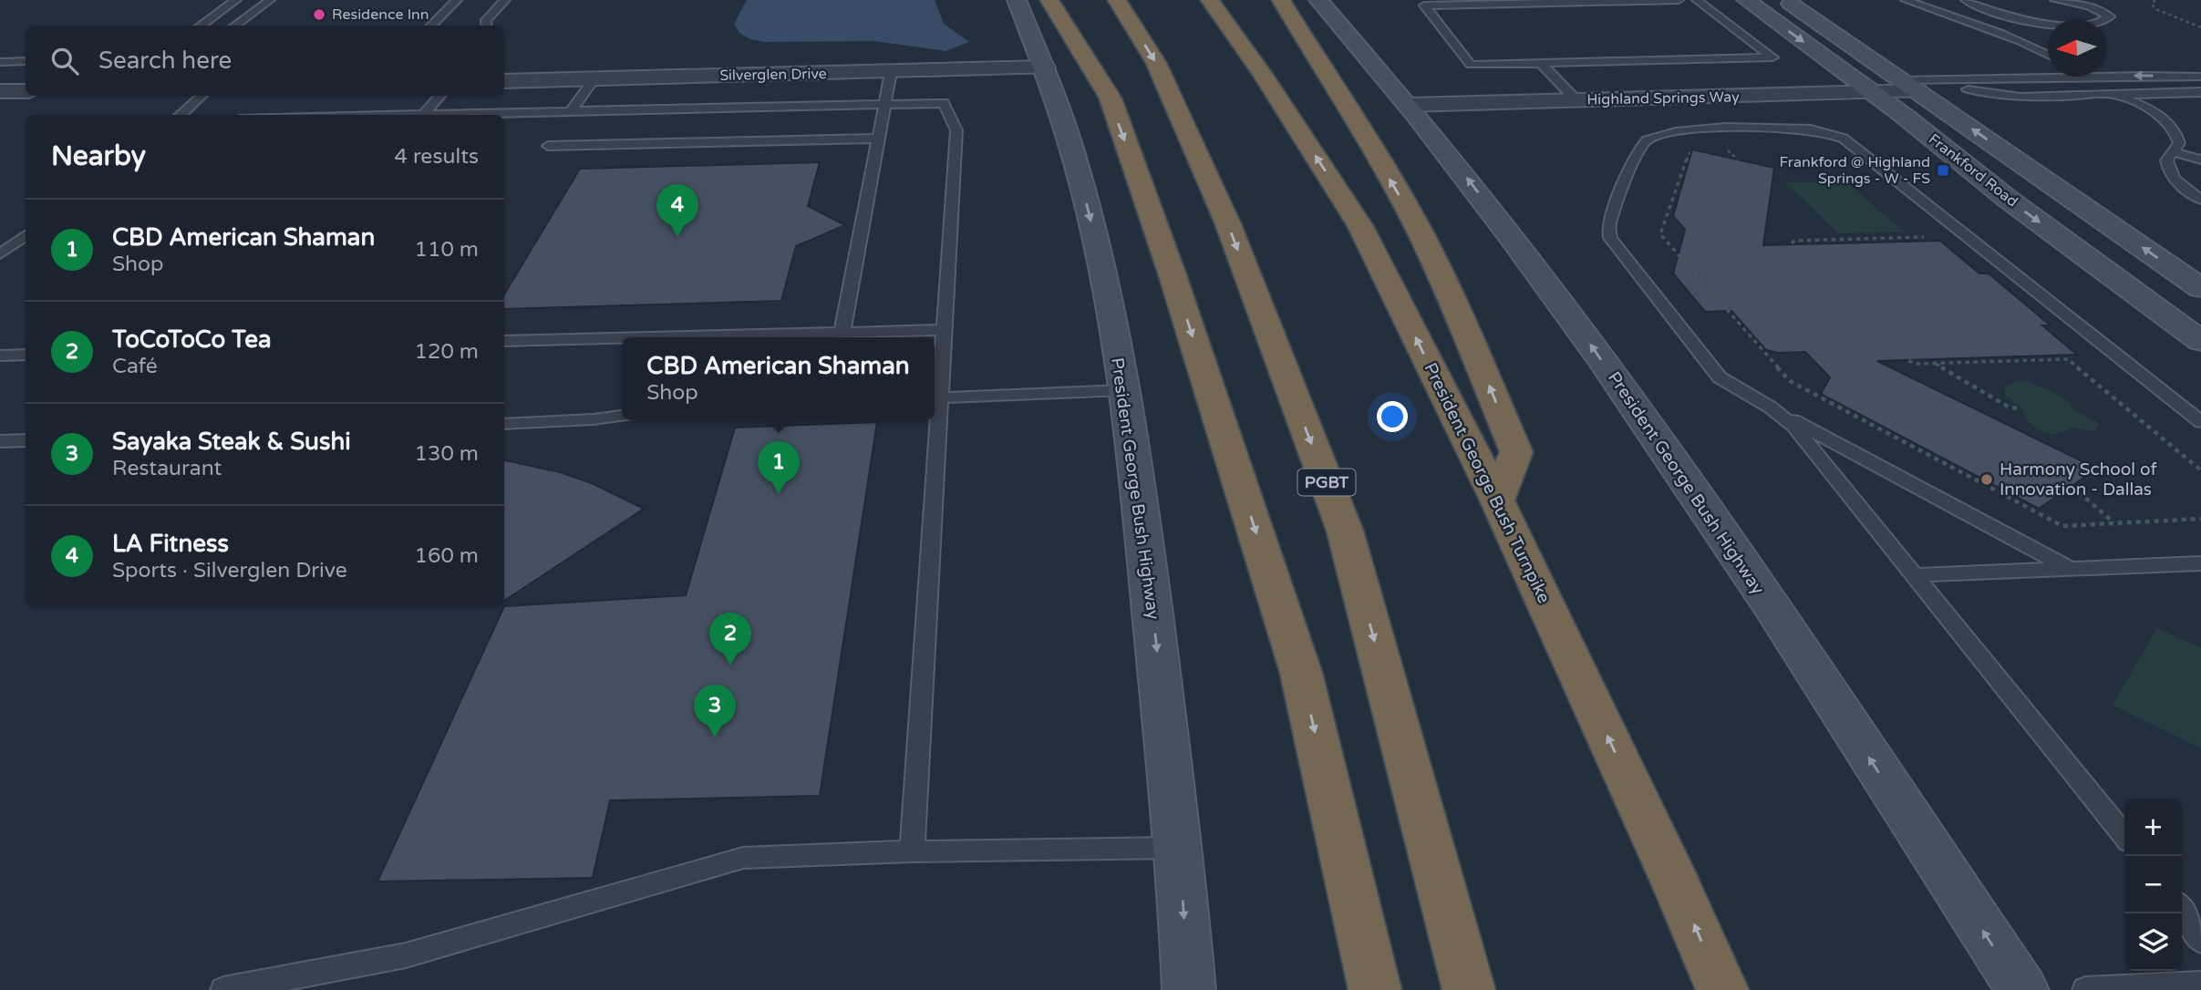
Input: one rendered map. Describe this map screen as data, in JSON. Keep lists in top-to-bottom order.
{
  "streets": {
    "highway": ["PGBT", "President George Bush Turnpike"],
    "main road": ["Frankford Road", "President George Bush Highway"],
    "street": ["Silverglen Drive", "Highland Springs Way"]
  },
  "crossings": [
    ["Silverglen Drive", "President George Bush Highway"],
    ["Highland Springs Way", "Frankford Road"],
    ["Highland Springs Way", "President George Bush Highway"]
  ],
  "places": {
    "other": ["Residence Inn", "Harmony School of Innovation - Dallas"],
    "transit": ["Frankford @ Highland Springs - W - FS"]
  },
  "north": "left",
  "page": {
    "search": "Search here",
    "heading": ["Nearby", "4 results"],
    "pins": [
      "4",
      "1",
      "2",
      "3"
    ],
    "list": [
      {
        "mark": "1",
        "name": "CBD American Shaman",
        "note": "Shop",
        "value": "110 m"
      },
      {
        "mark": "2",
        "name": "ToCoToCo Tea",
        "note": "Café",
        "value": "120 m"
      },
      {
        "mark": "3",
        "name": "Sayaka Steak & Sushi",
        "note": "Restaurant",
        "value": "130 m"
      },
      {
        "mark": "4",
        "name": "LA Fitness",
        "note": "Sports · Silverglen Drive",
        "value": "160 m"
      }
    ],
    "popup": ["CBD American Shaman", "Shop"],
    "map_buttons": ["+", "−"]
  }
}
